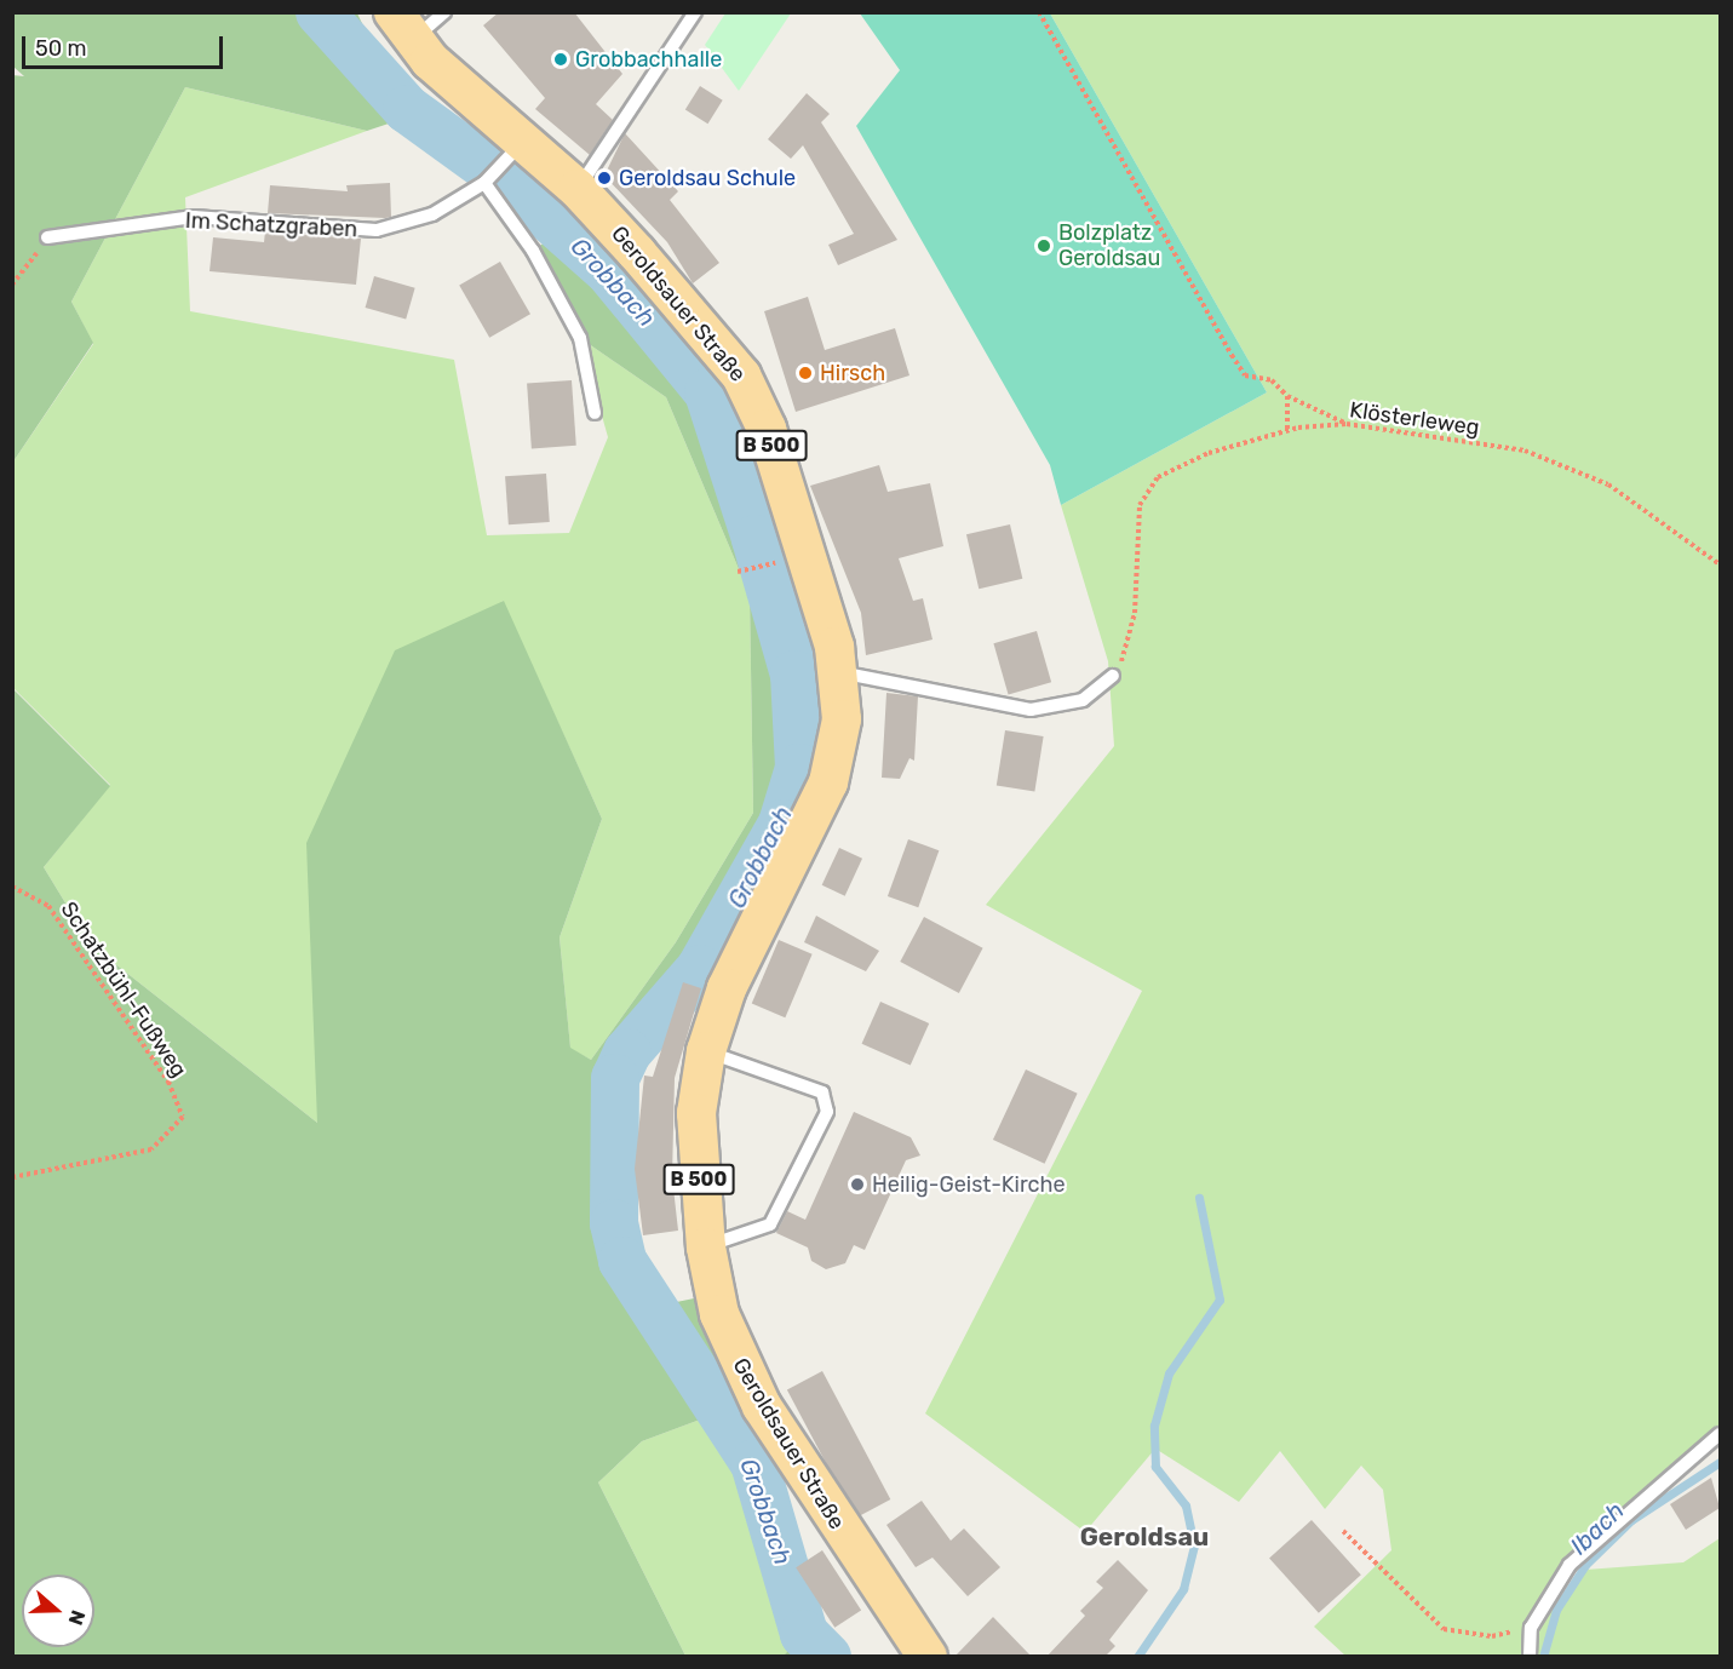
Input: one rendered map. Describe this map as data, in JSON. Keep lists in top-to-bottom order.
{
  "streets": {
    "main road": ["Geroldsauer Straße", "B 500"],
    "lane": ["Im Schatzgraben"],
    "path": ["Klösterleweg", "Schatzbühl-Fußweg"]
  },
  "crossings": [
    ["Im Schatzgraben", "Geroldsauer Straße"]
  ],
  "districts": ["Geroldsau"],
  "water": ["Grobbach", "Ibach"],
  "places": [
    "Grobbachhalle",
    "Geroldsau Schule",
    "Bolzplatz Geroldsau",
    "Hirsch",
    "Heilig-Geist-Kirche"
  ],
  "scale_bar": "50 m",
  "north": "right"
}
